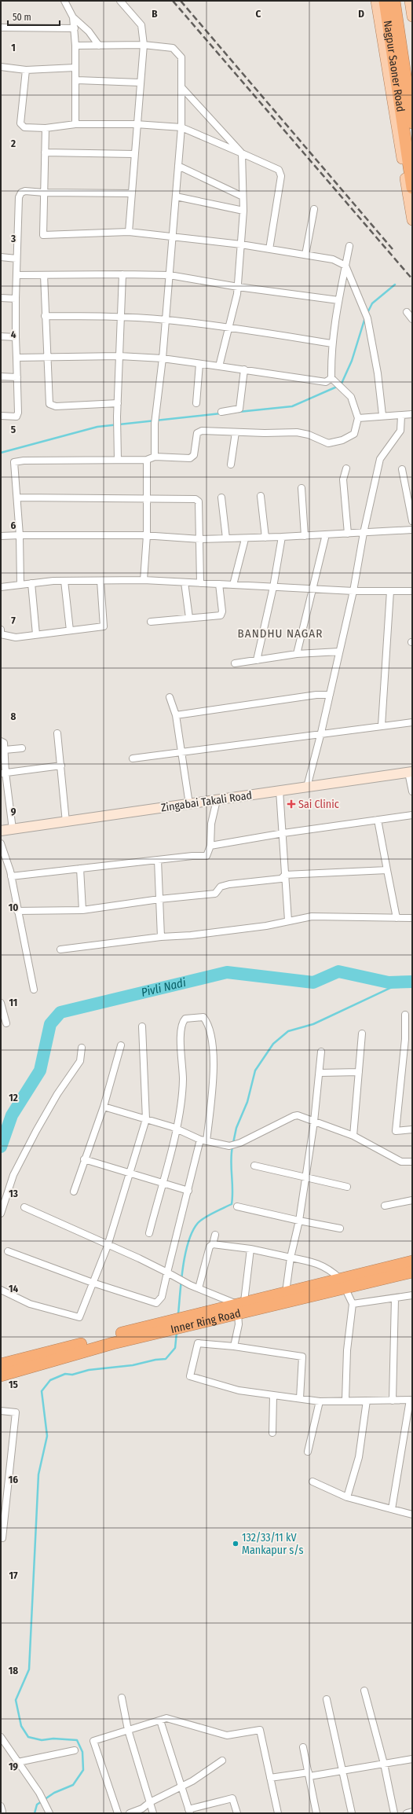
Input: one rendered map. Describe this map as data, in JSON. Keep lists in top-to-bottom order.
{
  "streets": {
    "highway": ["Nagpur Saoner Road", "Inner Ring Road"],
    "street": ["Zingabai Takali Road"]
  },
  "districts": ["BANDHU NAGAR"],
  "water": ["Pivli Nadi"],
  "places": {
    "health": ["Sai Clinic"],
    "other": ["132/33/11 kV Mankapur s/s"]
  },
  "scale_bar": "50 m",
  "grid": {
    "columns": ["B", "C", "D"],
    "rows": [
      "1",
      "2",
      "3",
      "4",
      "5",
      "6",
      "7",
      "8",
      "9",
      "10",
      "11",
      "12",
      "13",
      "14",
      "15",
      "16",
      "17",
      "18",
      "19"
    ]
  }
}
